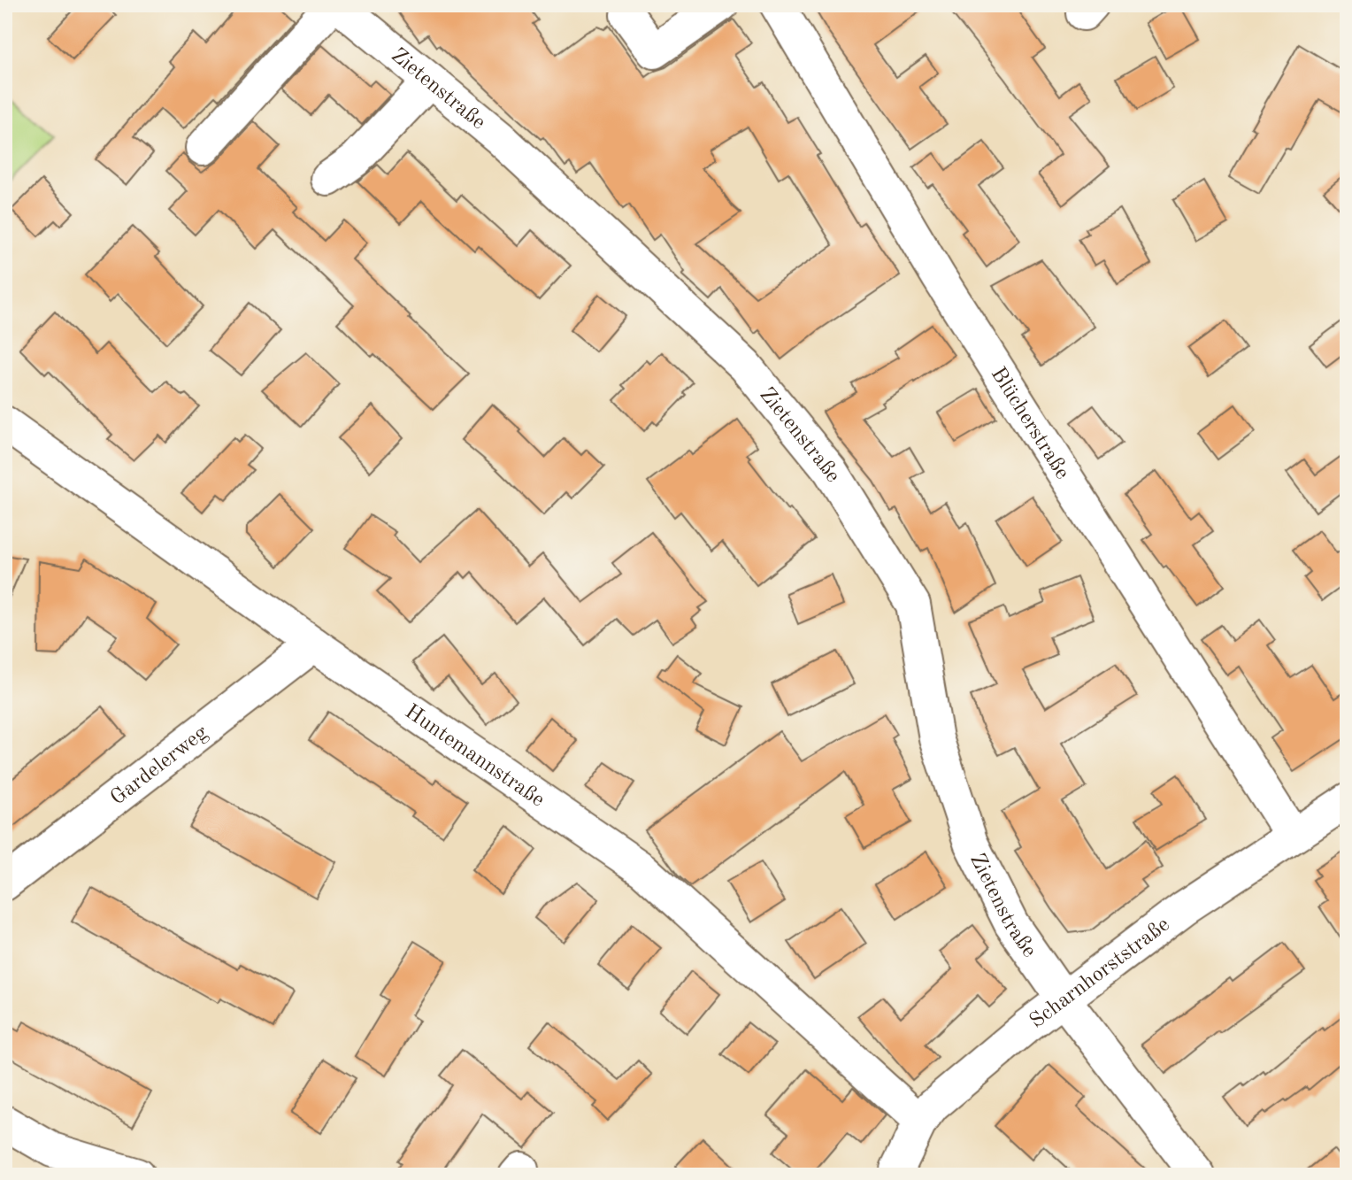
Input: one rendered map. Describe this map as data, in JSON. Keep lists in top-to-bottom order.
{
  "streets": {
    "street": [
      "Zietenstraße",
      "Blücherstraße",
      "Huntemannstraße",
      "Gardelerweg",
      "Scharnhorststraße"
    ]
  },
  "crossings": [
    ["Zietenstraße", "Scharnhorststraße"],
    ["Blücherstraße", "Scharnhorststraße"],
    ["Huntemannstraße", "Gardelerweg"],
    ["Huntemannstraße", "Scharnhorststraße"]
  ]
}
